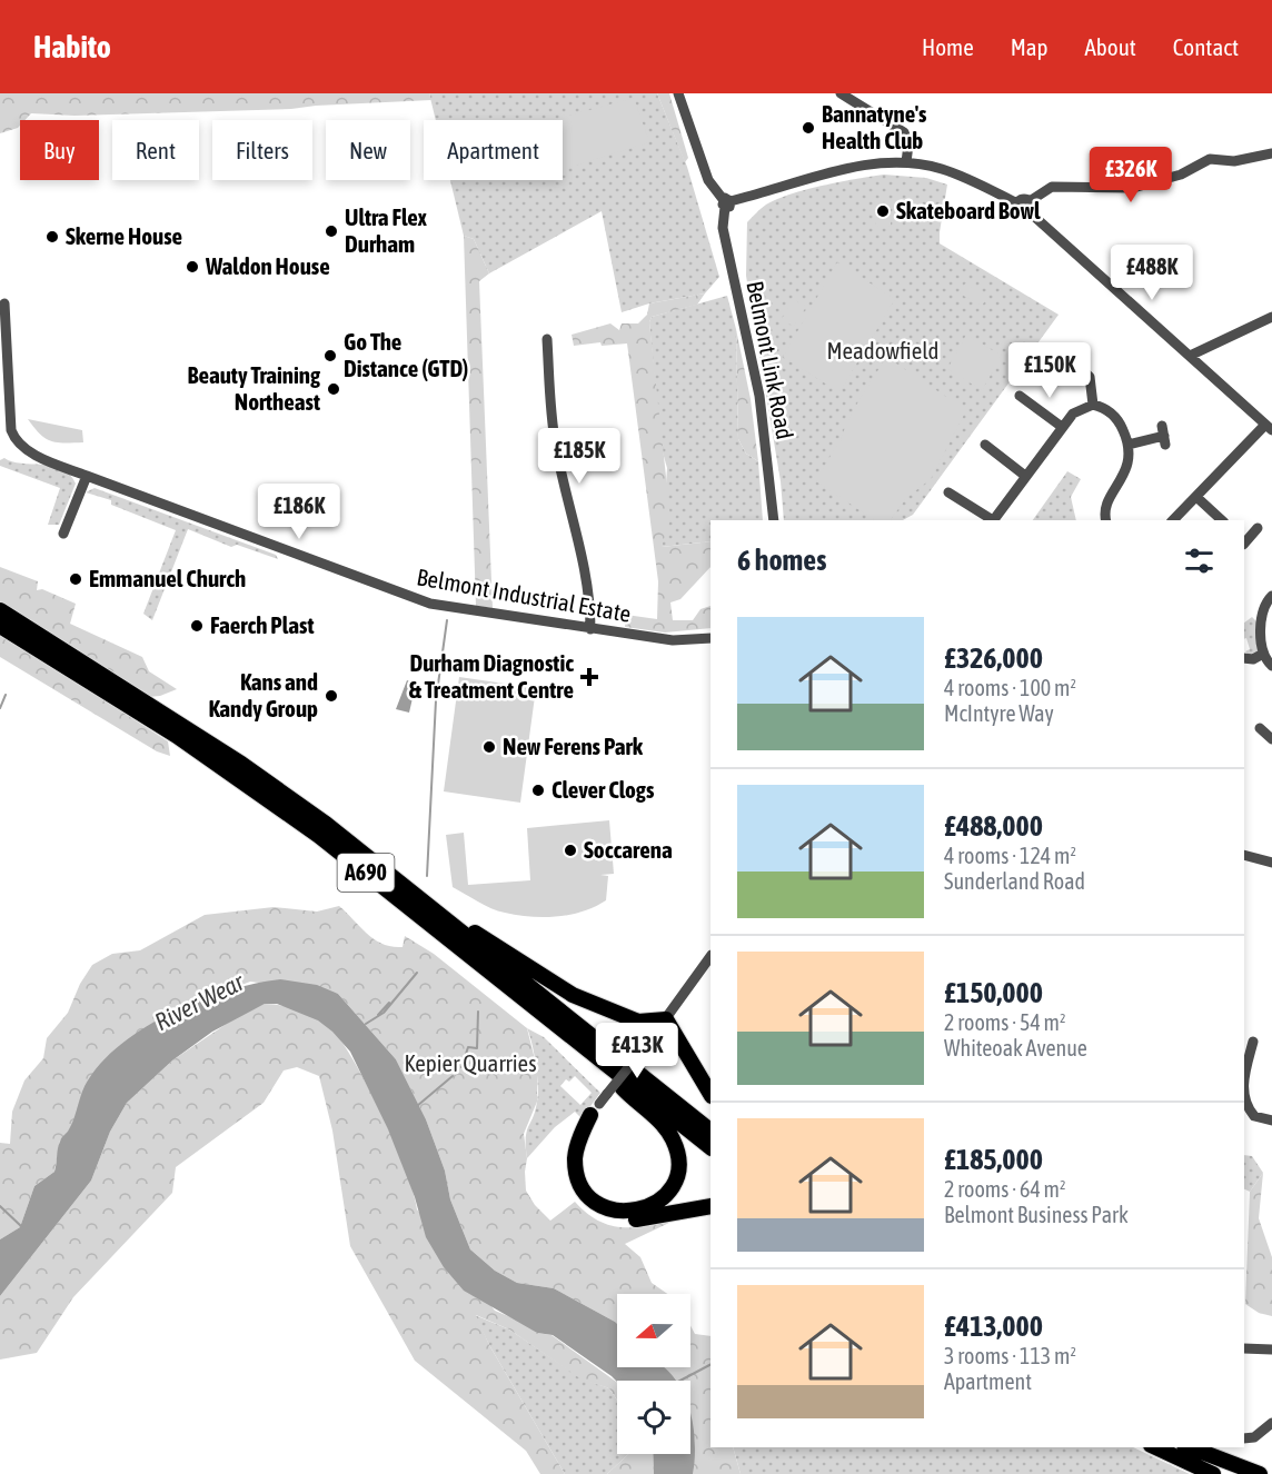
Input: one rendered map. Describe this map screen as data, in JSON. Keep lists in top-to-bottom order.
{
  "streets": {
    "highway": ["A690"],
    "street": ["Belmont Link Road", "Belmont Industrial Estate"]
  },
  "water": ["River Wear"],
  "parks": ["Meadowfield", "Kepier Quarries"],
  "places": {
    "other": [
      "Bannatyne's Health Club",
      "Skateboard Bowl",
      "Ultra Flex Durham",
      "Skerne House",
      "Waldon House",
      "Go The Distance (GTD)",
      "Beauty Training Northeast",
      "Emmanuel Church",
      "Faerch Plast",
      "Kans and Kandy Group",
      "New Ferens Park",
      "Clever Clogs",
      "Soccarena"
    ],
    "health": ["Durham Diagnostic & Treatment Centre"]
  },
  "north": "left",
  "page": {
    "header": "Habito",
    "nav": [
      "Home",
      "Map",
      "About",
      "Contact"
    ],
    "chip": [
      "Buy",
      "Rent",
      "Filters",
      "New",
      "Apartment"
    ],
    "price": [
      "£326K",
      "£488K",
      "£150K",
      "£185K",
      "£186K",
      "£413K"
    ],
    "heading": "6 homes",
    "list": [
      {
        "name": "£326,000",
        "note": "4 rooms · 100 m² · McIntyre Way"
      },
      {
        "name": "£488,000",
        "note": "4 rooms · 124 m² · Sunderland Road"
      },
      {
        "name": "£150,000",
        "note": "2 rooms · 54 m² · Whiteoak Avenue"
      },
      {
        "name": "£185,000",
        "note": "2 rooms · 64 m² · Belmont Business Park"
      },
      {
        "name": "£413,000",
        "note": "3 rooms · 113 m² · Apartment"
      }
    ]
  }
}
